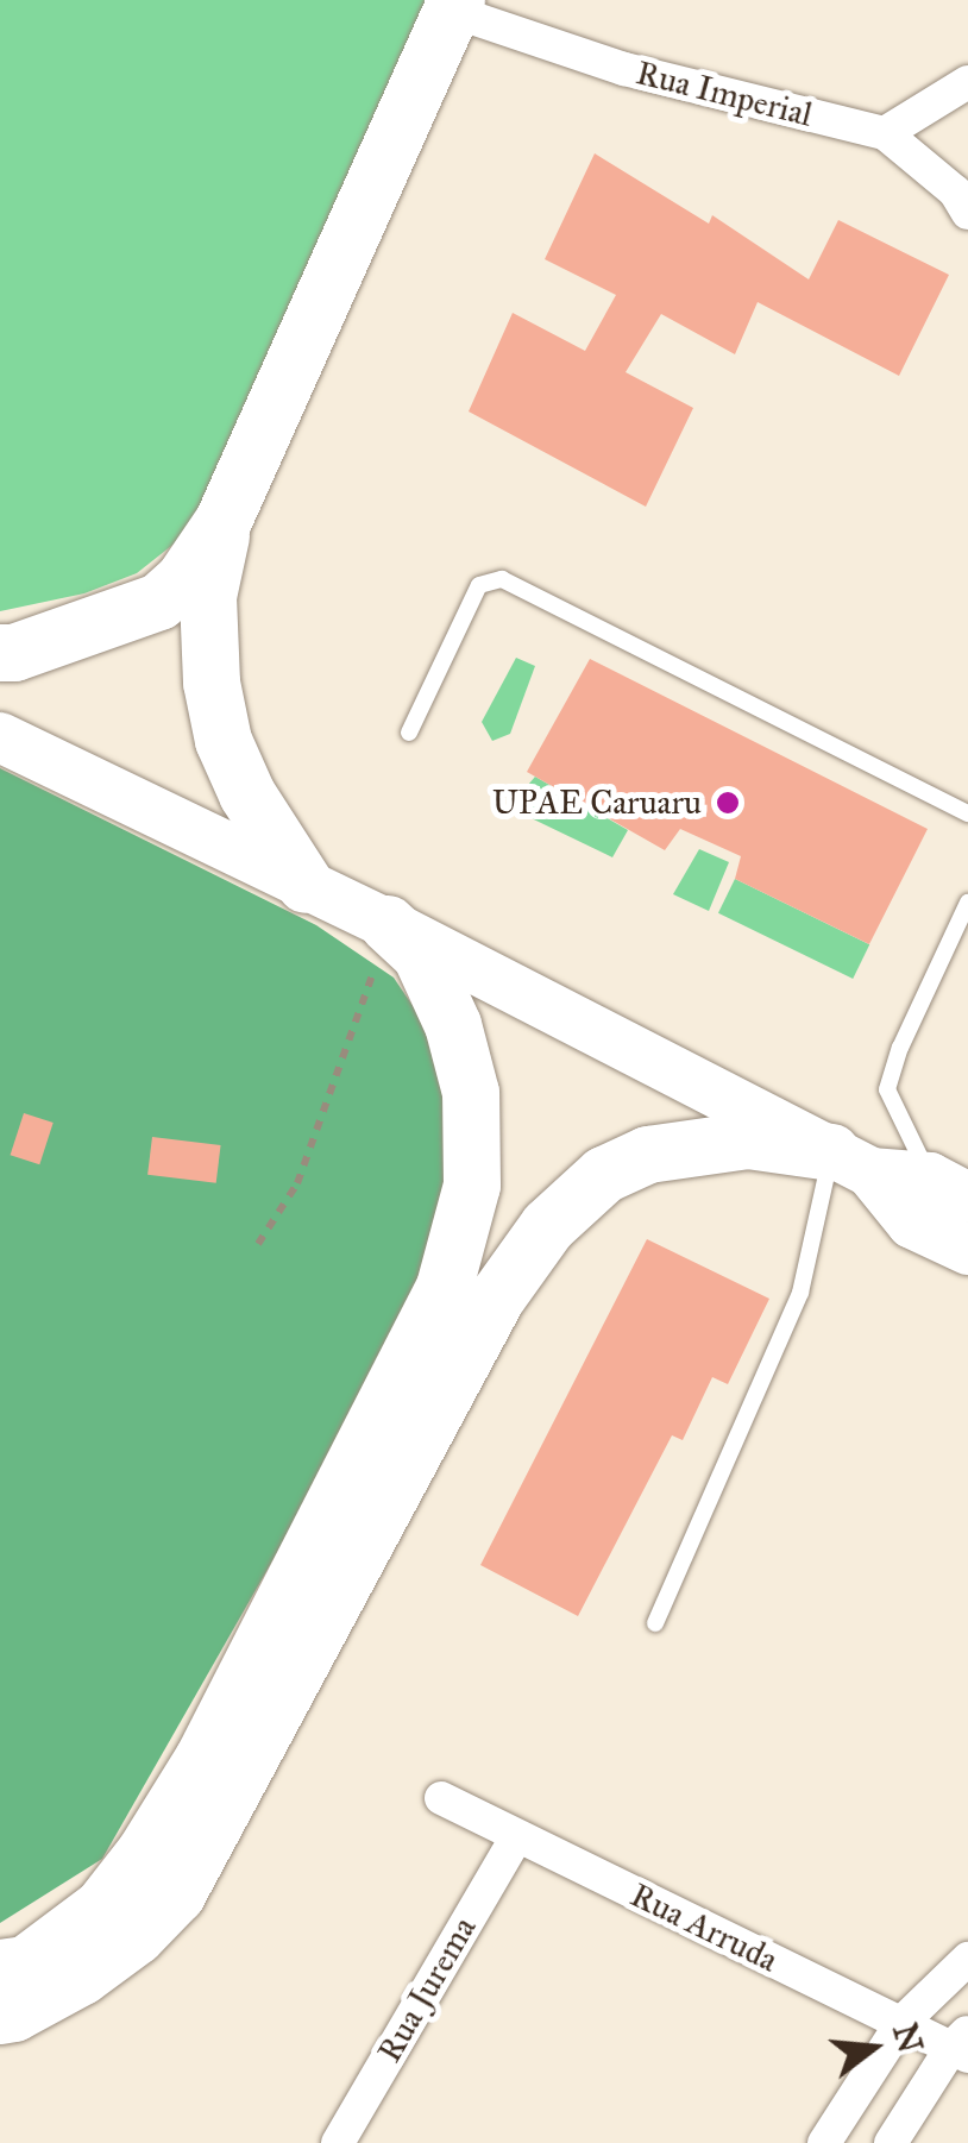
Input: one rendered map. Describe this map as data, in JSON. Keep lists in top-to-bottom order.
{
  "streets": {
    "street": ["Rua Imperial", "Rua Arruda", "Rua Jurema"]
  },
  "crossings": [
    ["Rua Arruda", "Rua Jurema"]
  ],
  "places": ["UPAE Caruaru"],
  "north": "right"
}
